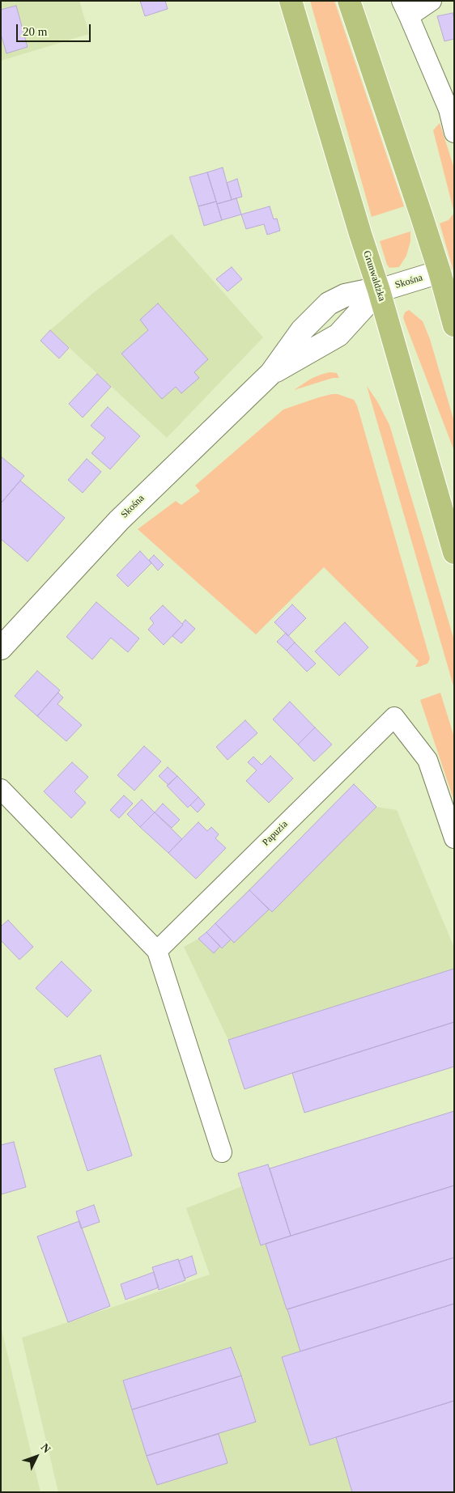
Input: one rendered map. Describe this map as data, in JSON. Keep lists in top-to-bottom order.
{
  "streets": {
    "main road": ["Grunwaldzka"],
    "street": ["Skośna", "Papuzia"]
  },
  "crossings": [
    ["Grunwaldzka", "Skośna"]
  ],
  "scale_bar": "20 m",
  "north": "top right"
}
